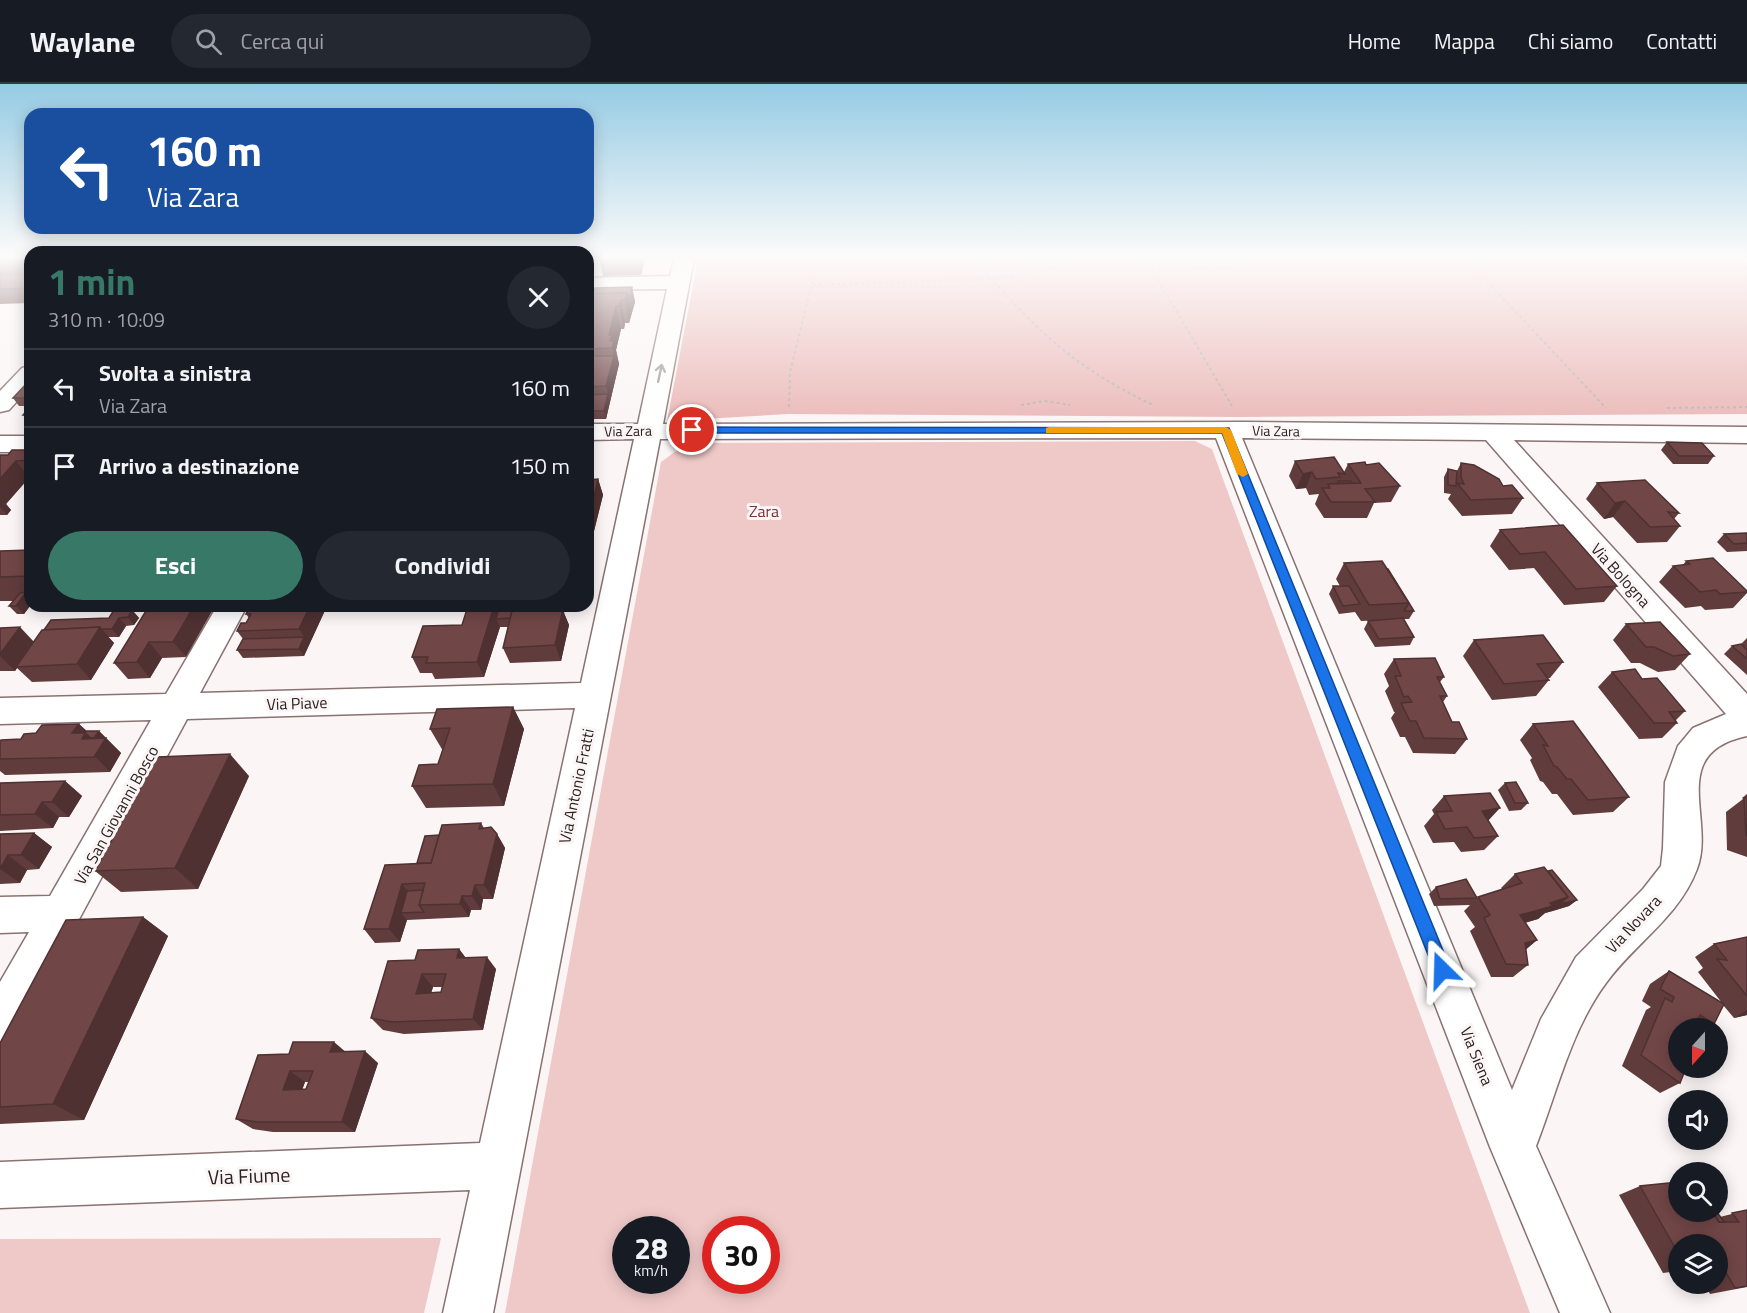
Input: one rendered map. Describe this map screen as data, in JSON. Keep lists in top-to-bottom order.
{
  "streets": {
    "street": [
      "Via Zara",
      "Via Bologna",
      "Via Piave",
      "Via Antonio Fratti",
      "Via San Giovanni Bosco",
      "Via Novara",
      "Via Siena",
      "Via Fiume"
    ]
  },
  "crossings": [
    ["Via Zara", "Via Bologna"],
    ["Via Zara", "Via Antonio Fratti"],
    ["Via Zara", "Via Siena"],
    ["Via Piave", "Via Antonio Fratti"],
    ["Via Piave", "Via San Giovanni Bosco"],
    ["Via Antonio Fratti", "Via Fiume"],
    ["Via Novara", "Via Siena"]
  ],
  "parks": ["Zara"],
  "north": "bottom",
  "page": {
    "header": "Waylane",
    "search": "Cerca qui",
    "nav": [
      "Home",
      "Mappa",
      "Chi siamo",
      "Contatti"
    ],
    "turn": ["160 m", "Via Zara"],
    "heading": ["1 min", "310 m · 10:09"],
    "list": [
      {
        "name": "Svolta a sinistra",
        "note": "Via Zara",
        "value": "160 m"
      },
      {
        "name": "Arrivo a destinazione",
        "value": "150 m"
      }
    ],
    "buttons": ["Esci", "Condividi"],
    "speed": "28 km/h",
    "limit": "30"
  }
}
